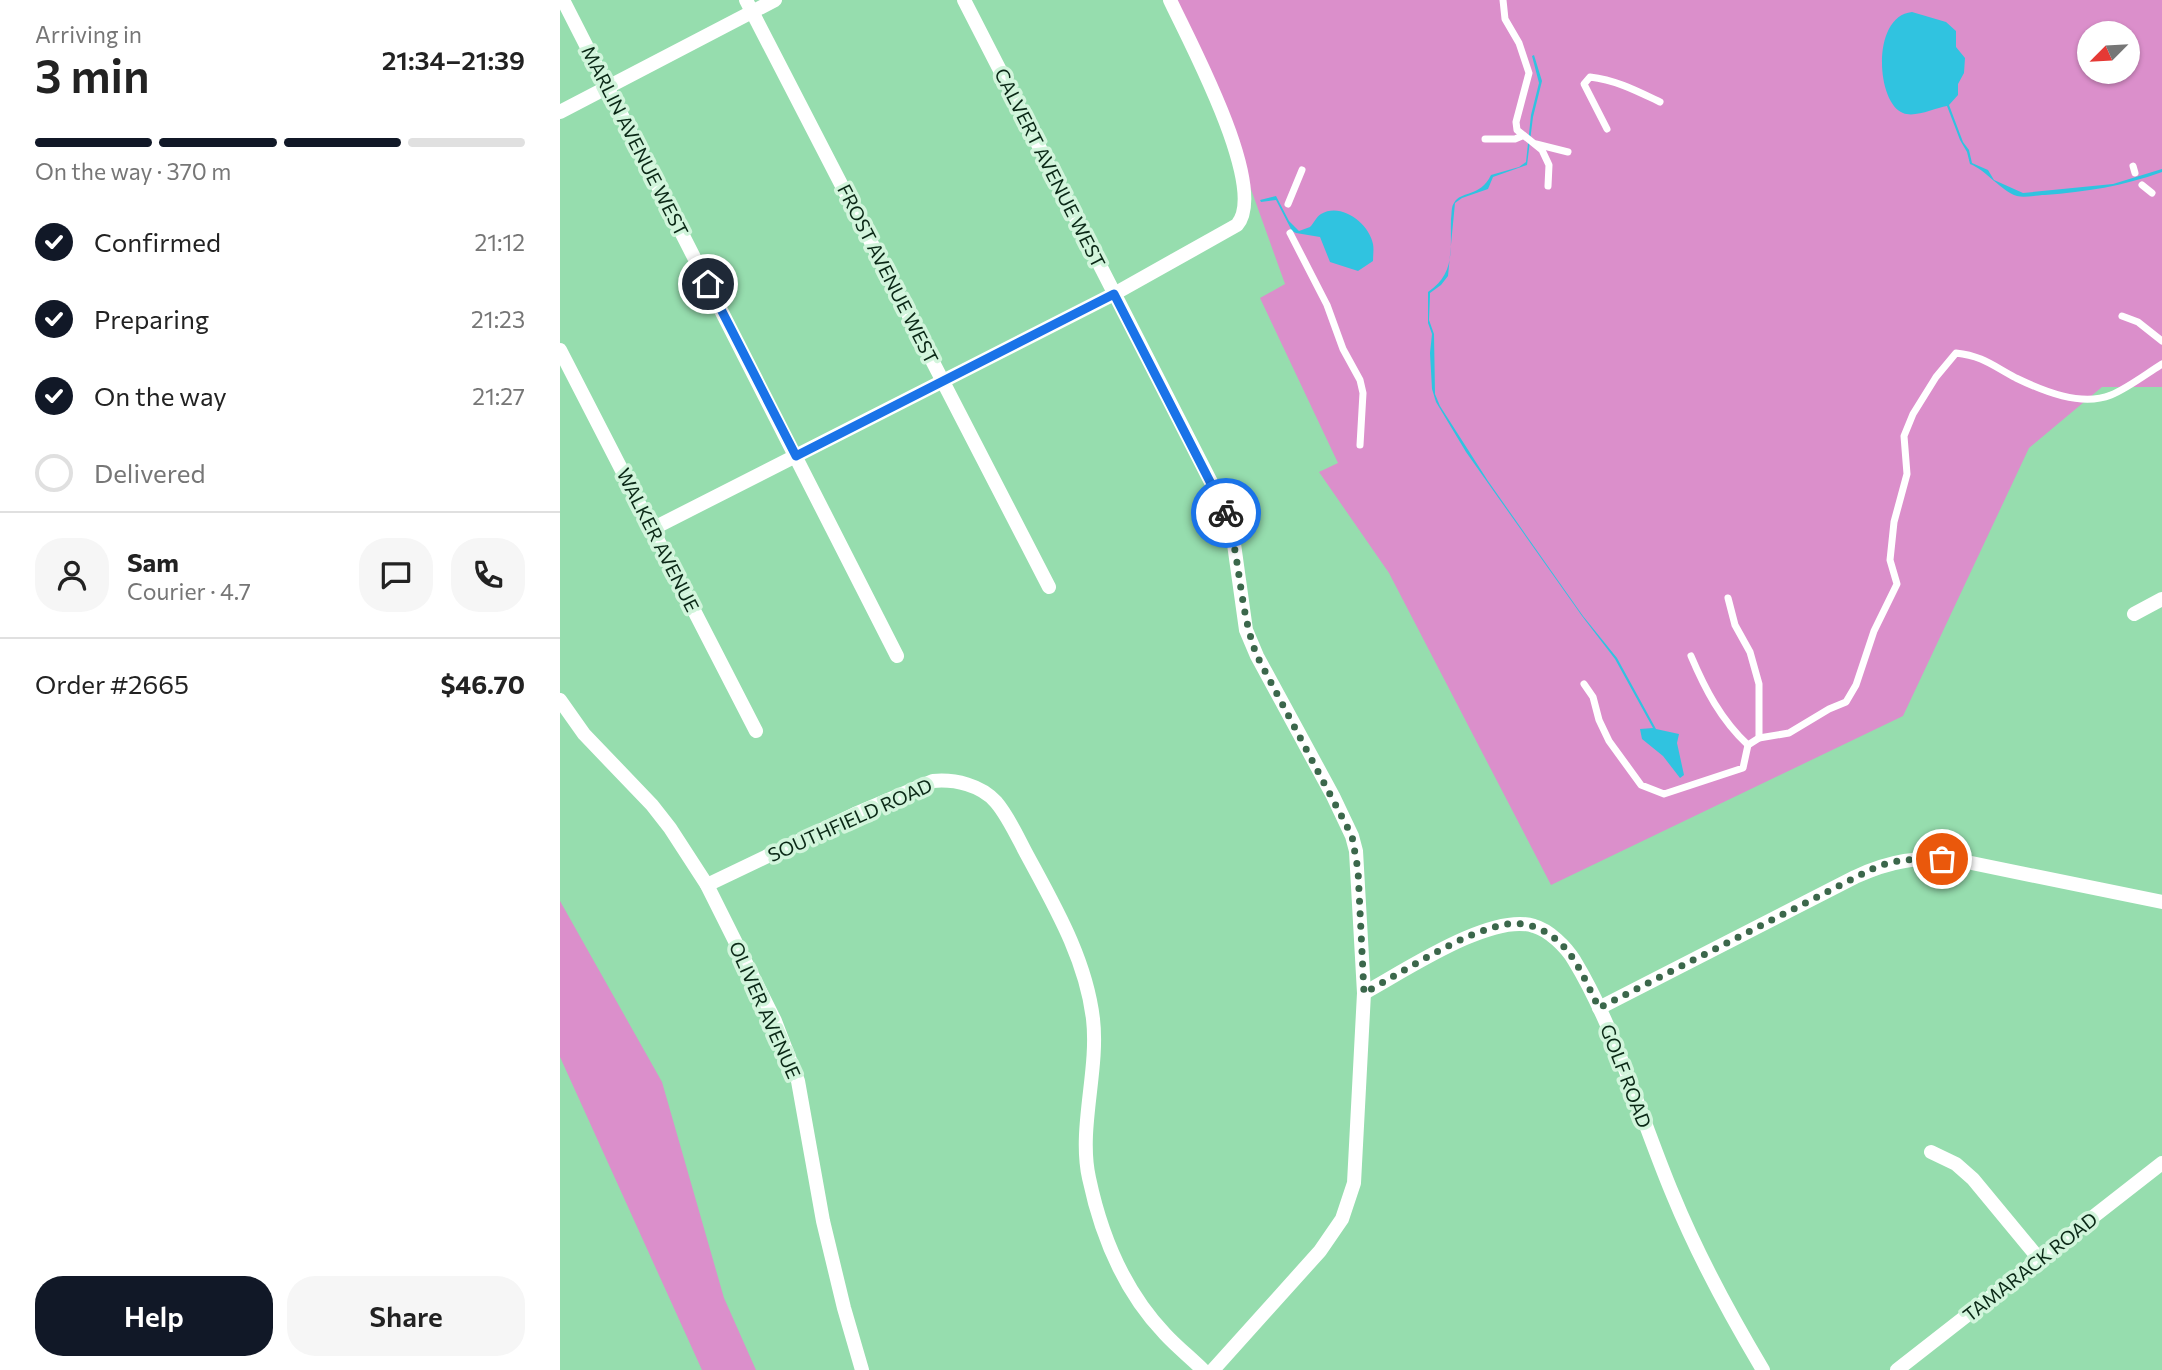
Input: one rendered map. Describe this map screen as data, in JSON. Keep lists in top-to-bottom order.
{
  "streets": {
    "street": [
      "MARLIN AVENUE WEST",
      "CALVERT AVENUE WEST",
      "FROST AVENUE WEST",
      "WALKER AVENUE",
      "SOUTHFIELD ROAD",
      "OLIVER AVENUE",
      "GOLF ROAD",
      "TAMARACK ROAD"
    ]
  },
  "crossings": [
    ["CALVERT AVENUE WEST", "GOLF ROAD"],
    ["SOUTHFIELD ROAD", "OLIVER AVENUE"]
  ],
  "north": "bottom left",
  "page": {
    "heading": ["3 min", "Arriving in", "21:34–21:39"],
    "panel": [
      "Sam",
      "Courier · 4.7",
      "Order #2665",
      "$46.70"
    ],
    "bar": "On the way · 370 m",
    "list": [
      ["Confirmed", "21:12"],
      ["Preparing", "21:23"],
      ["On the way", "21:27"],
      "Delivered"
    ],
    "buttons": ["Help", "Share"]
  }
}
